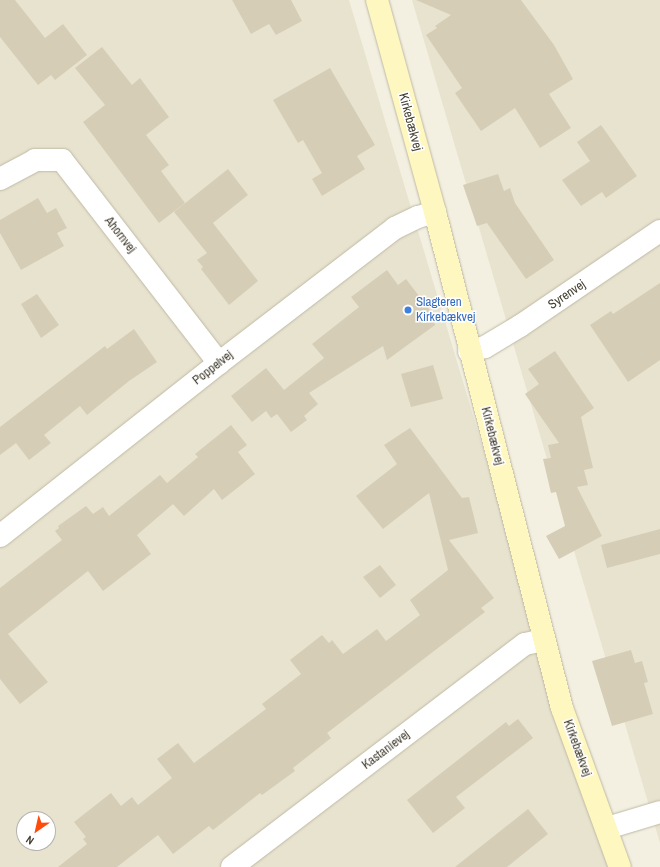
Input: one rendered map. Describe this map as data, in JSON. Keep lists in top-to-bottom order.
{
  "streets": {
    "street": [
      "Kirkebækvej",
      "Ahornvej",
      "Syrenvej",
      "Poppelvej",
      "Kastanievej"
    ]
  },
  "crossings": [
    ["Kirkebækvej", "Syrenvej"],
    ["Kirkebækvej", "Poppelvej"],
    ["Kirkebækvej", "Kastanievej"],
    ["Ahornvej", "Poppelvej"]
  ],
  "places": ["Slagteren Kirkebækvej"],
  "north": "bottom left"
}
